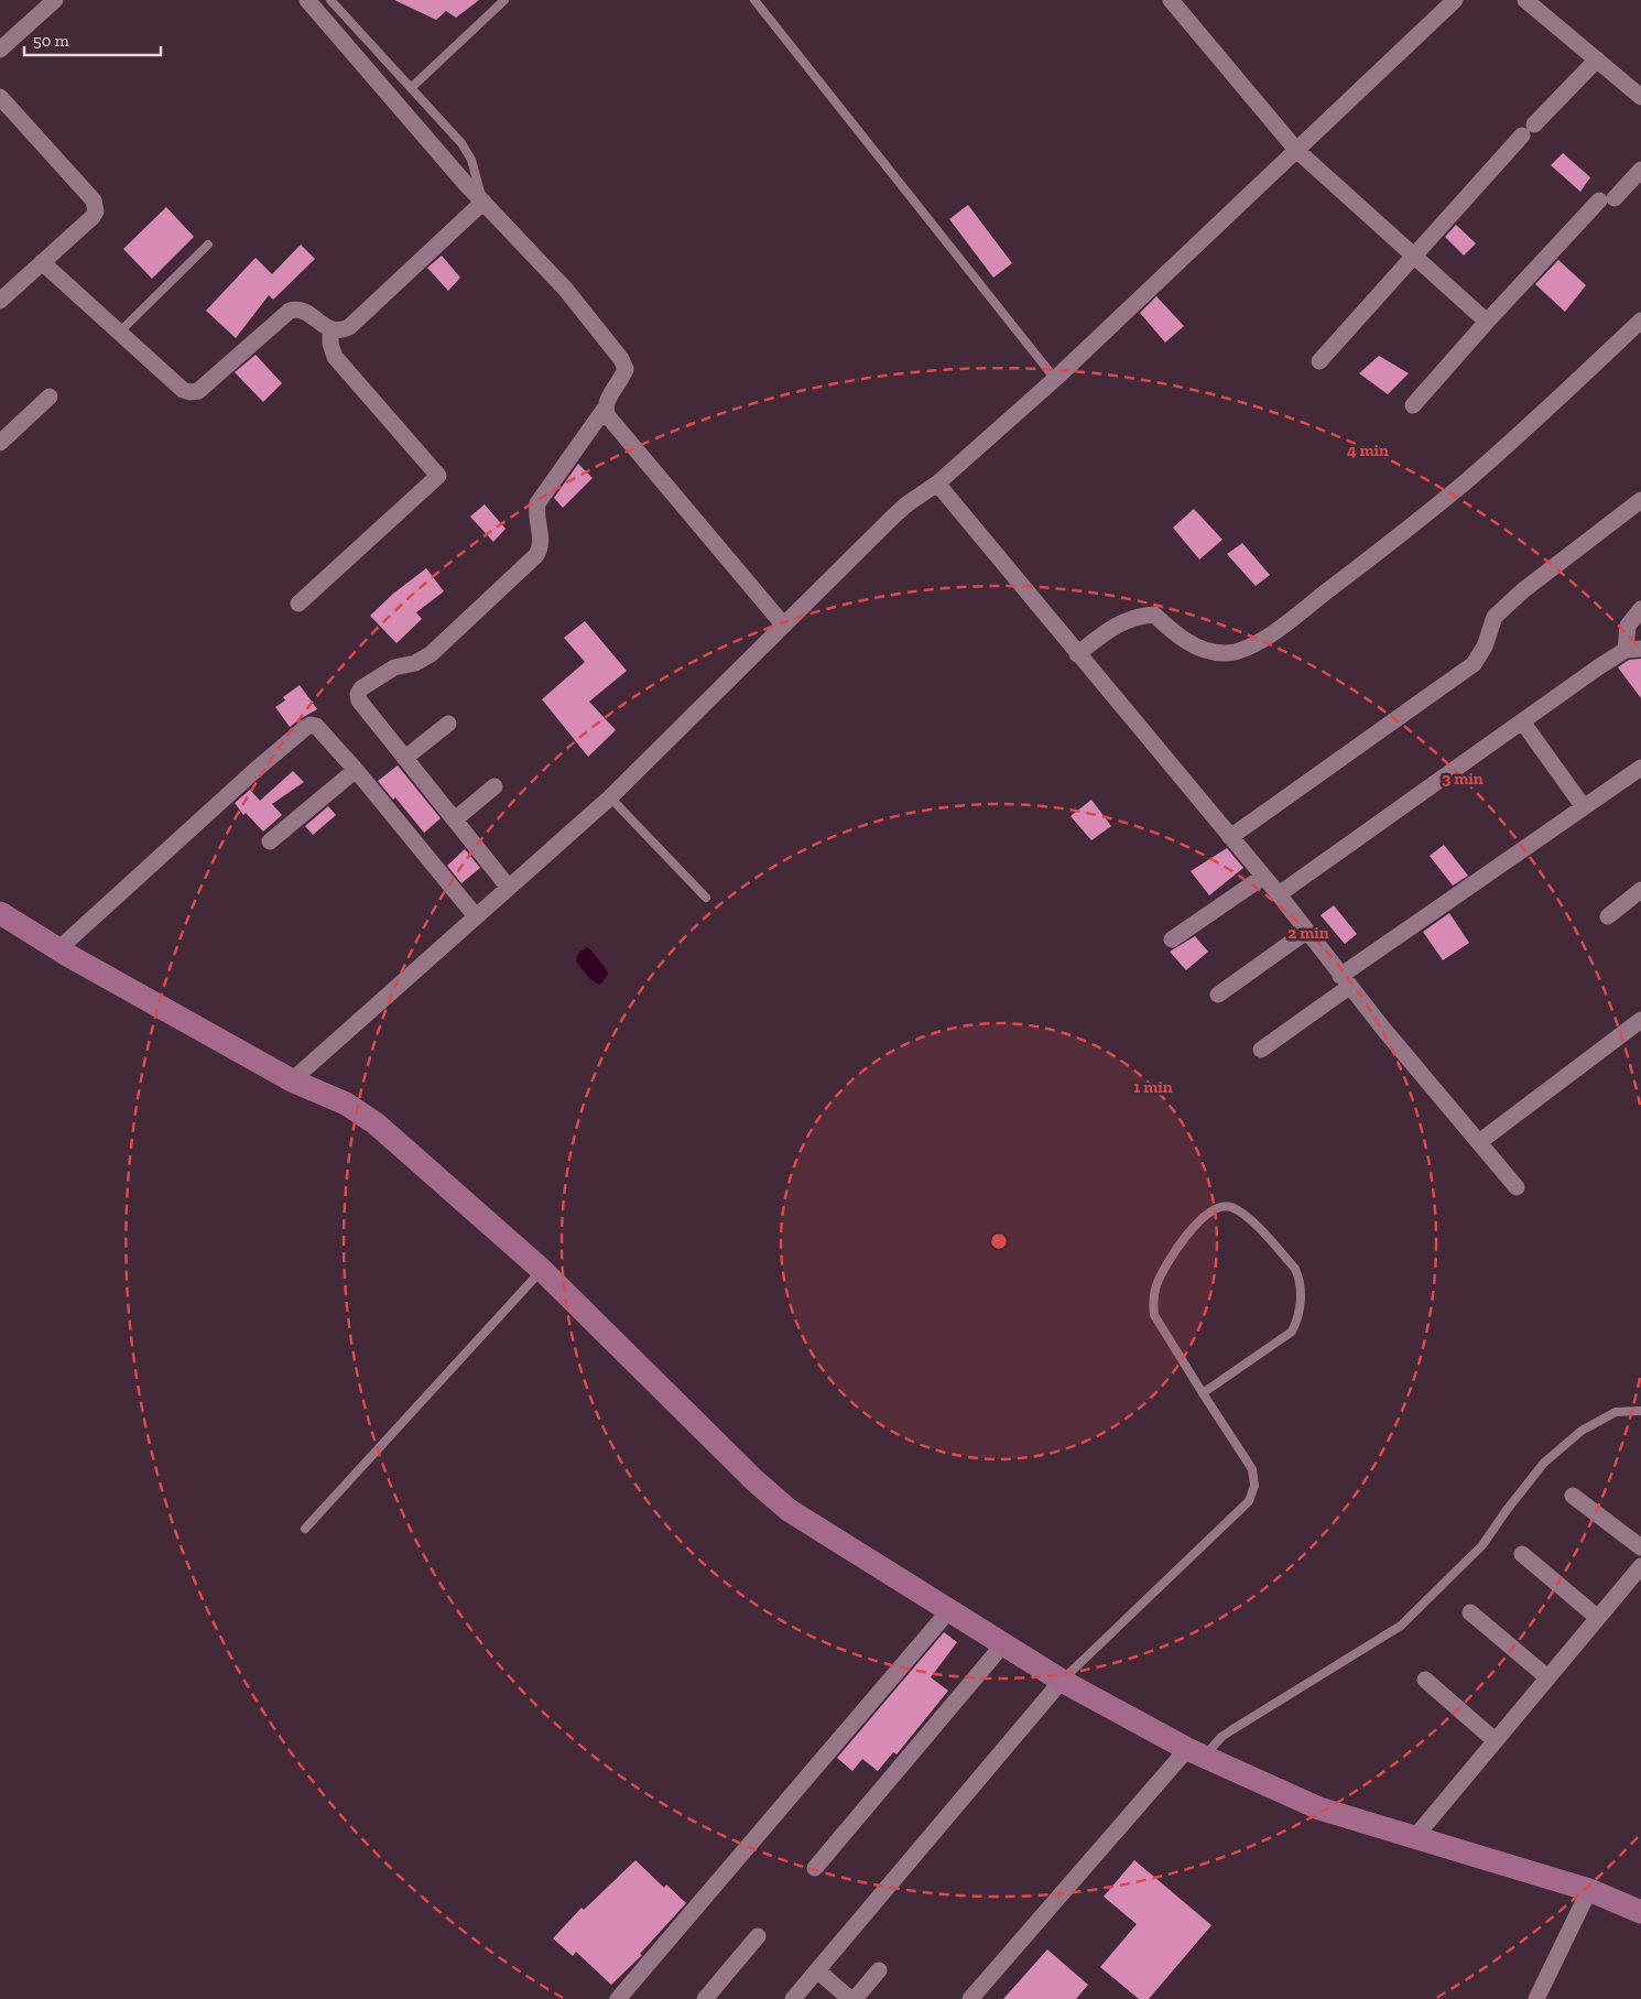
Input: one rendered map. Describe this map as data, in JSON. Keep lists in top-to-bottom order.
{
  "scale_bar": "50 m",
  "rings": [
    "4 min",
    "3 min",
    "2 min",
    "1 min"
  ]
}
